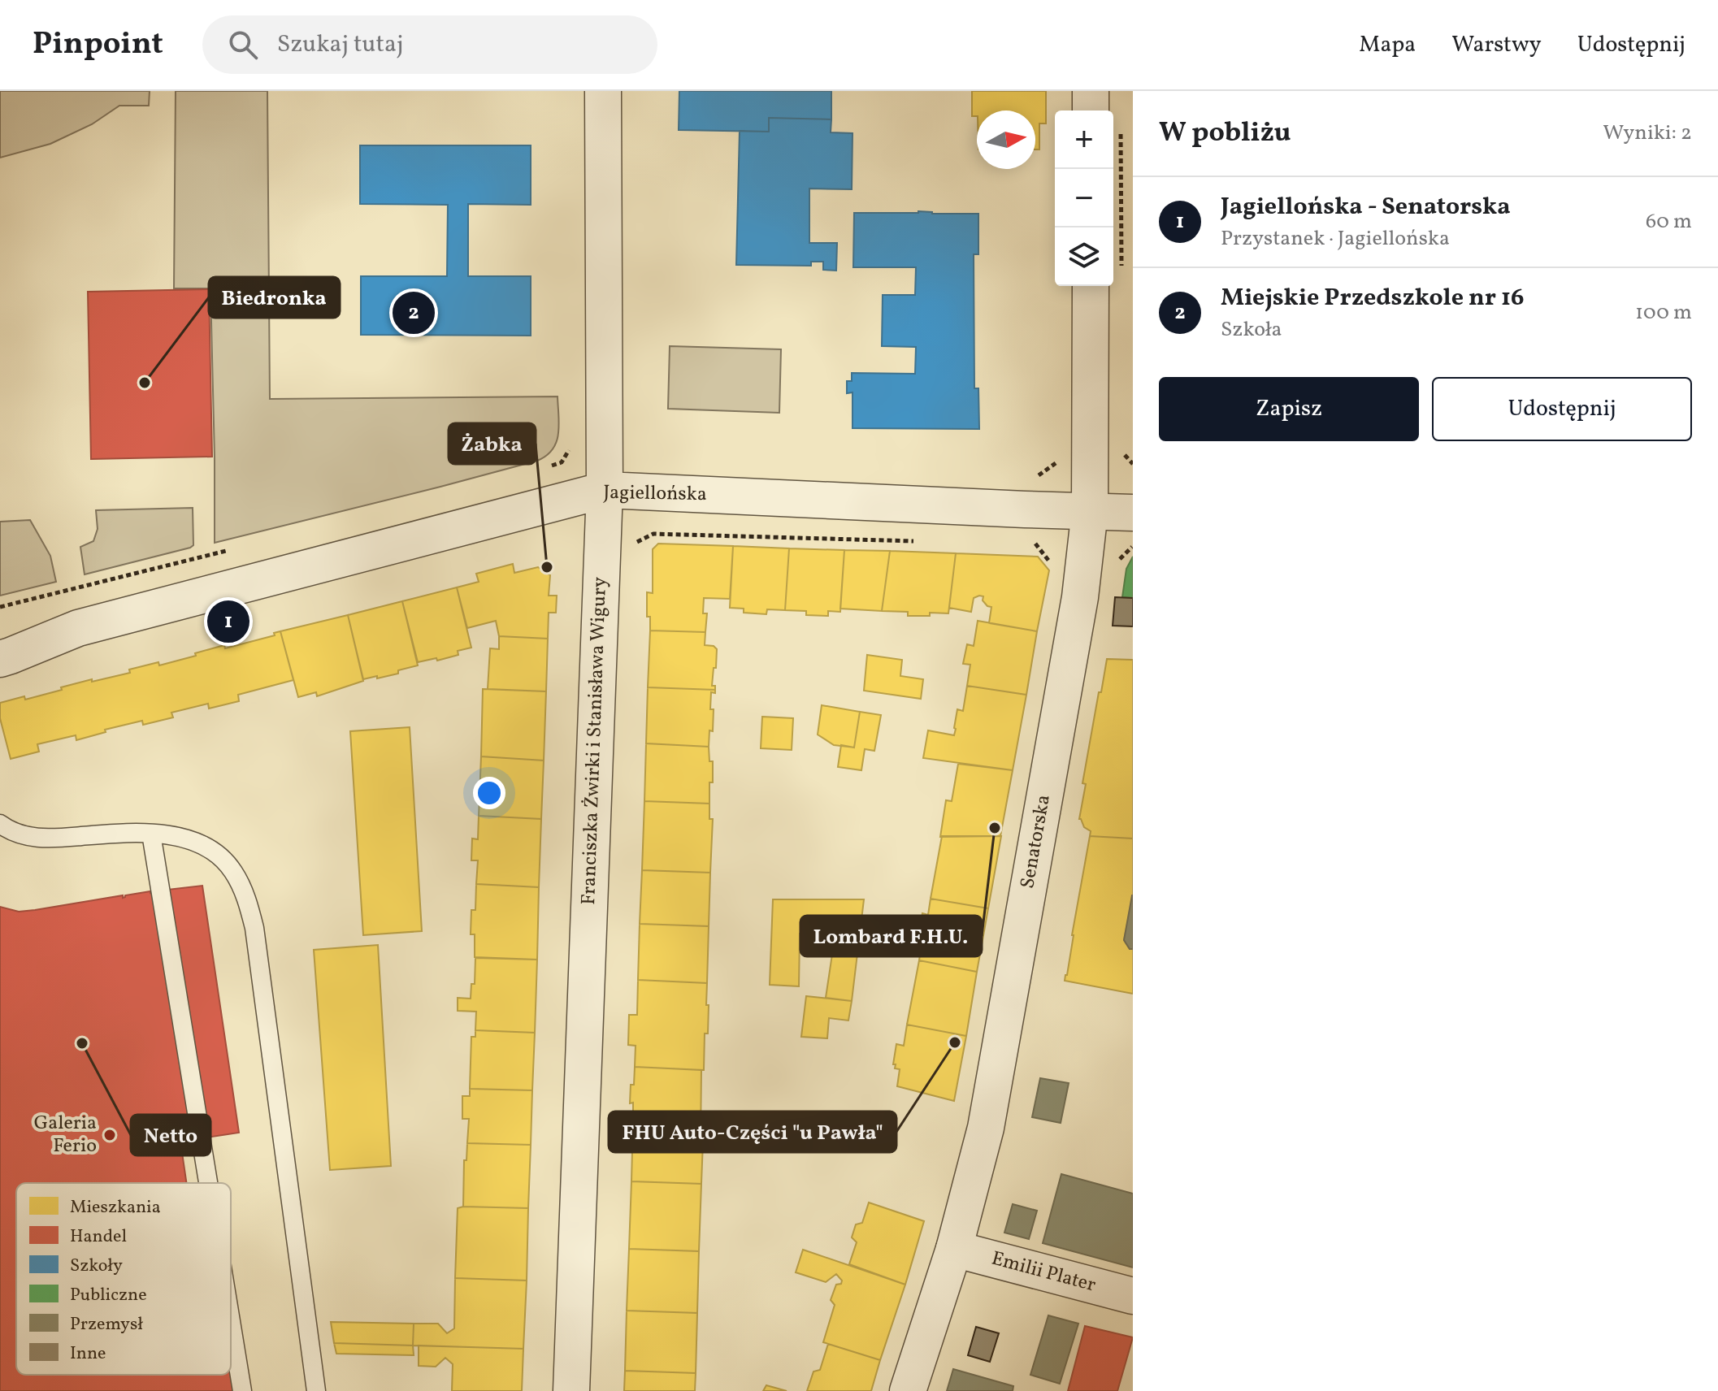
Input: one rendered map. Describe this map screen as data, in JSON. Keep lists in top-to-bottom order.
{
  "streets": {
    "street": [
      "Jagiellońska",
      "Franciszka Żwirki i Stanisława Wigury",
      "Senatorska",
      "Emilii Plater"
    ]
  },
  "crossings": [
    ["Jagiellońska", "Franciszka Żwirki i Stanisława Wigury"],
    ["Jagiellońska", "Senatorska"],
    ["Senatorska", "Emilii Plater"]
  ],
  "places": [
    "Biedronka",
    "Żabka",
    "Lombard F.H.U.",
    "FHU Auto-Części \"u Pawła\"",
    "Netto",
    "Galeria Ferio"
  ],
  "legend": [
    "Mieszkania",
    "Handel",
    "Szkoły",
    "Publiczne",
    "Przemysł",
    "Inne"
  ],
  "north": "right",
  "page": {
    "header": "Pinpoint",
    "search": "Szukaj tutaj",
    "nav": ["Mapa", "Warstwy", "Udostępnij"],
    "heading": ["W pobliżu", "Wyniki: 2"],
    "map_buttons": ["+", "−"],
    "list": [
      {
        "mark": "1",
        "name": "Jagiellońska - Senatorska",
        "note": "Przystanek · Jagiellońska",
        "value": "60 m"
      },
      {
        "mark": "2",
        "name": "Miejskie Przedszkole nr 16",
        "note": "Szkoła",
        "value": "100 m"
      }
    ],
    "pins": ["2", "1"],
    "buttons": ["Zapisz", "Udostępnij"]
  }
}
